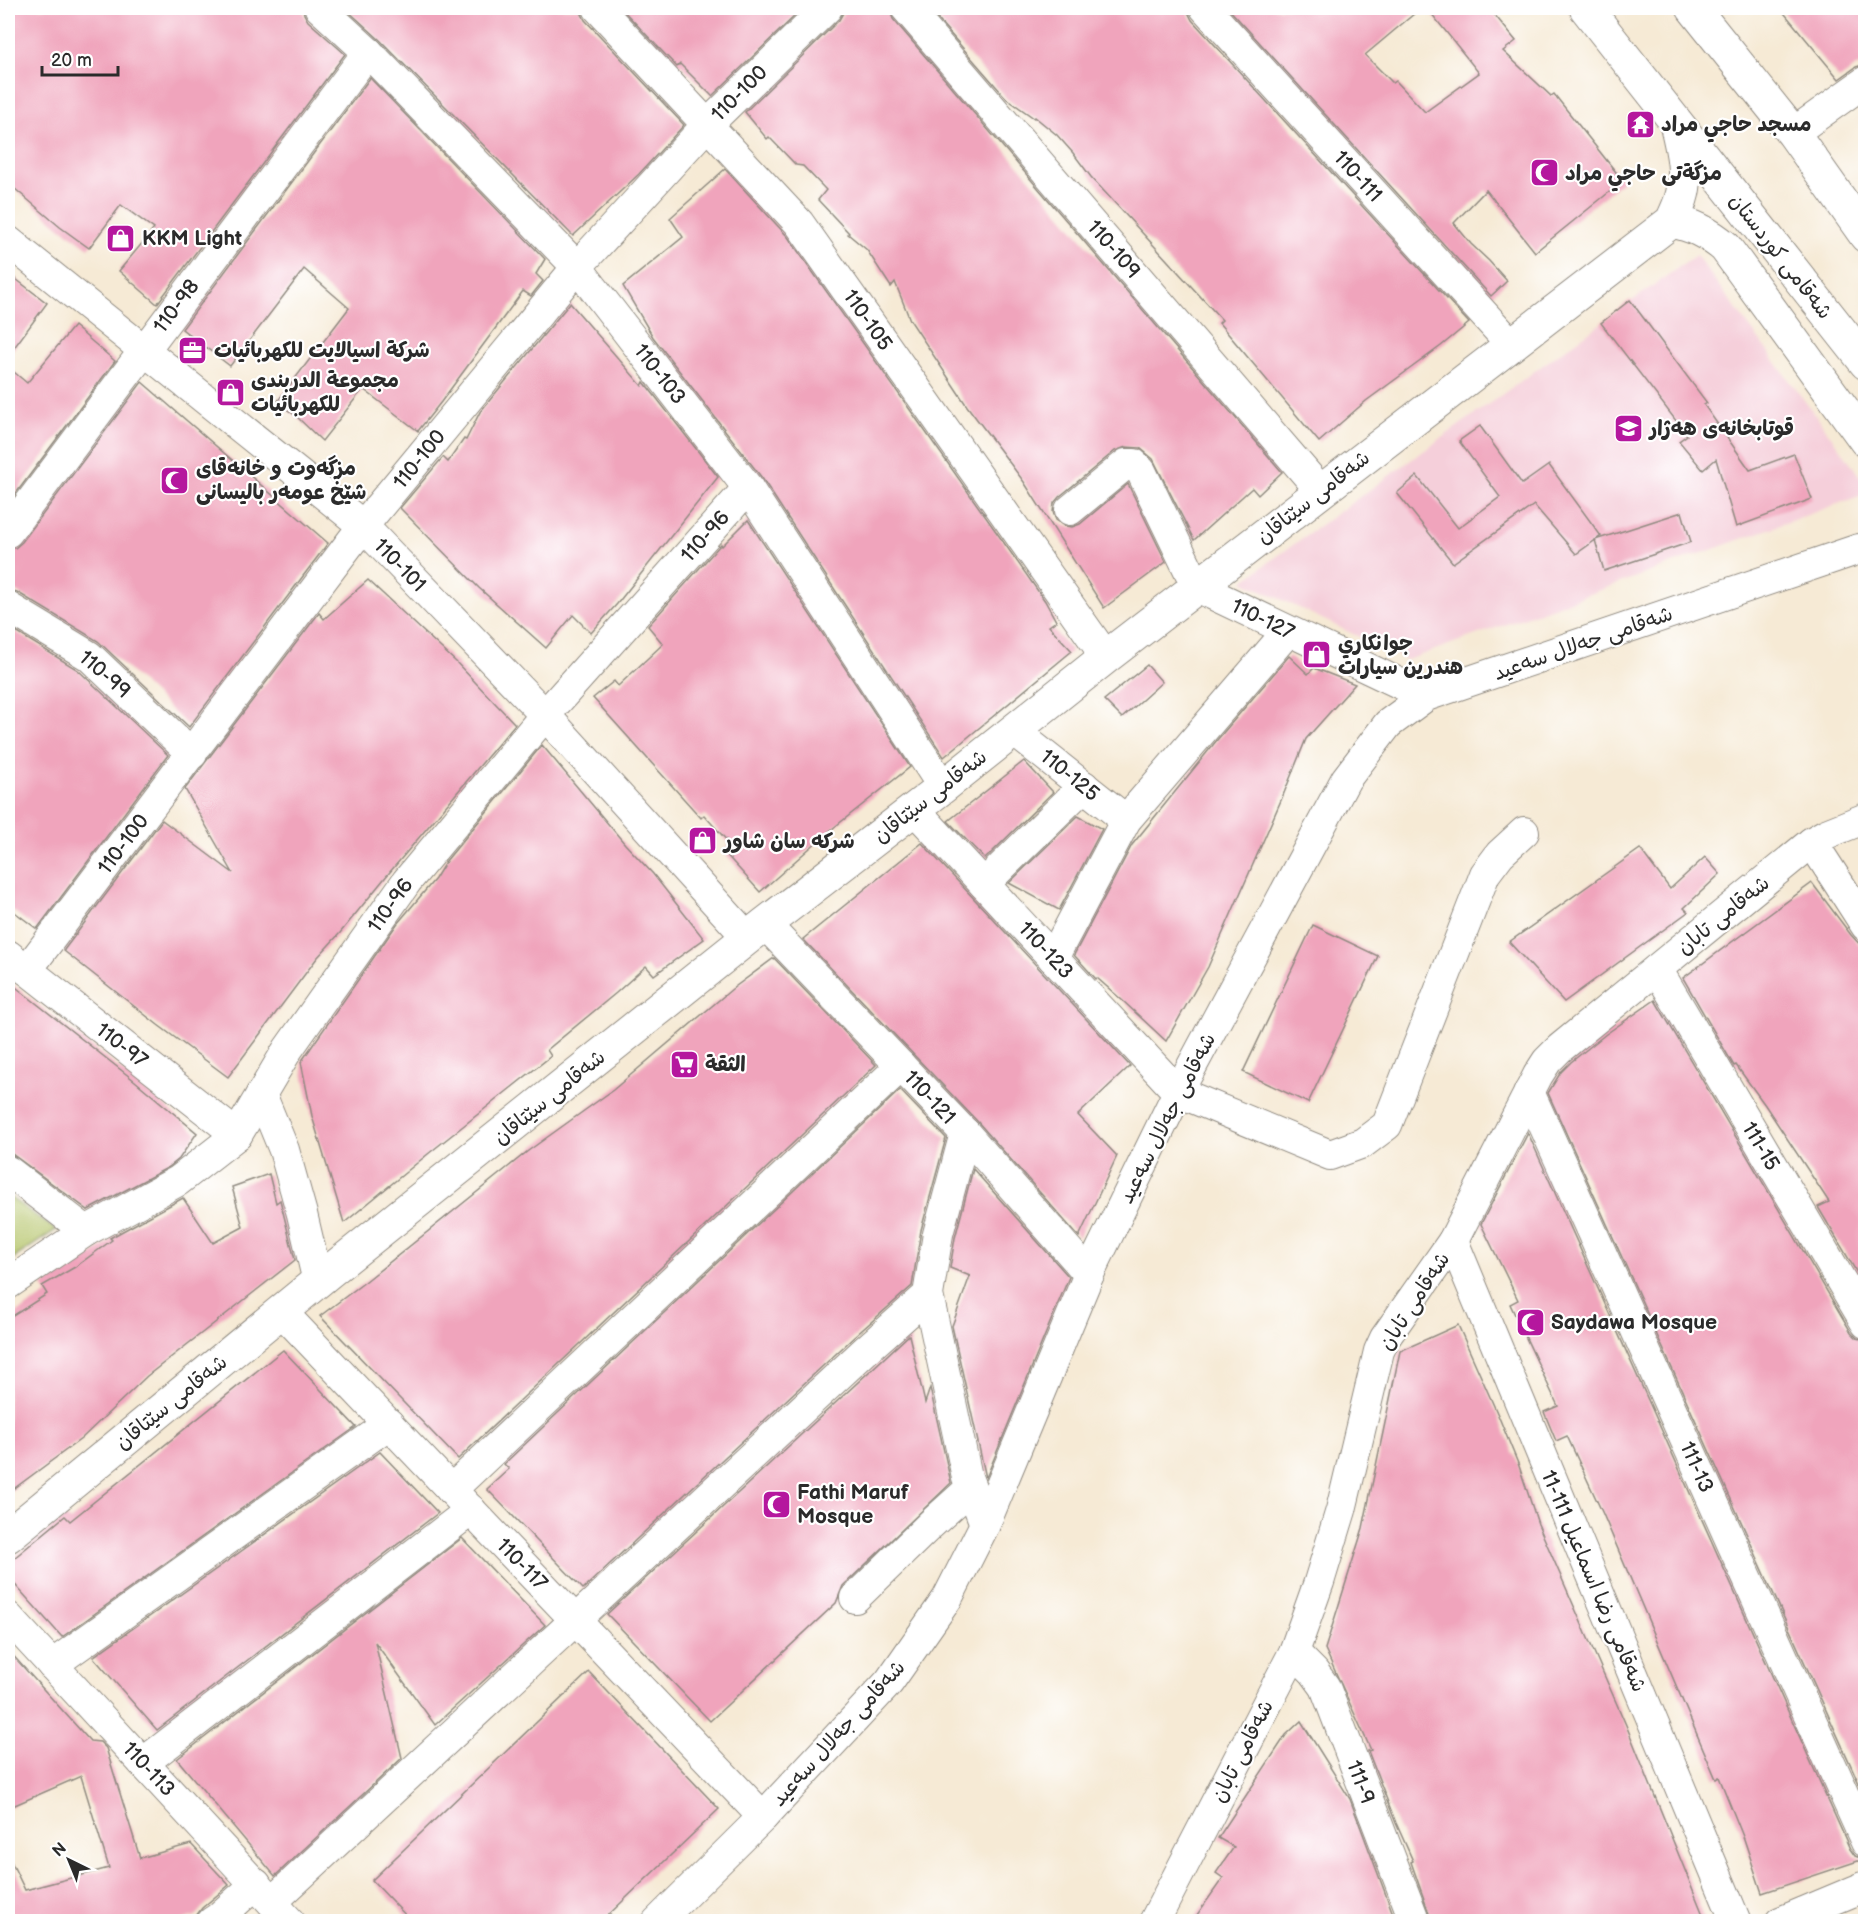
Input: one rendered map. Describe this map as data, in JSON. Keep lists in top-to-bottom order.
{
  "streets": {
    "main road": ["شەقامی کوردستان", "شەقامی سێتاقان"],
    "street": [
      "110-100",
      "110-111",
      "110-109",
      "110-98",
      "110-105",
      "110-103",
      "110-96",
      "110-101",
      "110-127",
      "شەقامی جەلال سەعید",
      "110-99",
      "110-125",
      "شەقامی تابان",
      "110-123",
      "110-97",
      "110-121",
      "111-15",
      "111-13",
      "110-117",
      "شەقامی رضا اسماعيل 111-11",
      "110-113",
      "111-9"
    ]
  },
  "crossings": [
    ["110-100", "110-105"],
    ["110-100", "110-103"],
    ["110-100", "110-101"],
    ["110-100", "110-99"],
    ["110-100", "110-97"],
    ["110-111", "شەقامی سێتاقان"],
    ["110-109", "شەقامی سێتاقان"],
    ["شەقامی کوردستان", "شەقامی سێتاقان"],
    ["110-98", "110-103"],
    ["110-98", "110-101"],
    ["110-105", "شەقامی سێتاقان"],
    ["110-103", "شەقامی سێتاقان"],
    ["110-103", "110-96"],
    ["شەقامی سێتاقان", "110-101"],
    ["شەقامی سێتاقان", "110-127"],
    ["شەقامی سێتاقان", "110-125"],
    ["شەقامی سێتاقان", "110-123"],
    ["شەقامی سێتاقان", "110-121"],
    ["شەقامی سێتاقان", "110-117"],
    ["110-96", "110-101"],
    ["110-96", "110-97"],
    ["110-101", "110-121"],
    ["110-127", "شەقامی جەلال سەعید"],
    ["شەقامی جەلال سەعید", "110-123"],
    ["شەقامی جەلال سەعید", "110-121"],
    ["شەقامی جەلال سەعید", "110-117"],
    ["شەقامی تابان", "111-15"],
    ["شەقامی تابان", "111-13"],
    ["شەقامی تابان", "شەقامی رضا اسماعيل 111-11"],
    ["شەقامی تابان", "111-9"]
  ],
  "places": {
    "temple": ["مسجد حاجي مراد"],
    "mosque": [
      "مزگةتی حاجي مراد",
      "مزگەوت و خانەقای شێخ عومەر بالیسانی",
      "Saydawa Mosque",
      "Fathi Maruf Mosque"
    ],
    "shop": [
      "KKM Light",
      "مجموعة الدربندی للكهربائیات",
      "جوانكاري هندرين سيارات",
      "شرکە سان شاور"
    ],
    "office": ["شركة اسيالايت للكهربائيات"],
    "school or university": ["قوتابخانەی هەژار"],
    "supermarket": ["الثقة"]
  },
  "scale_bar": "20 m",
  "north": "top left"
}
